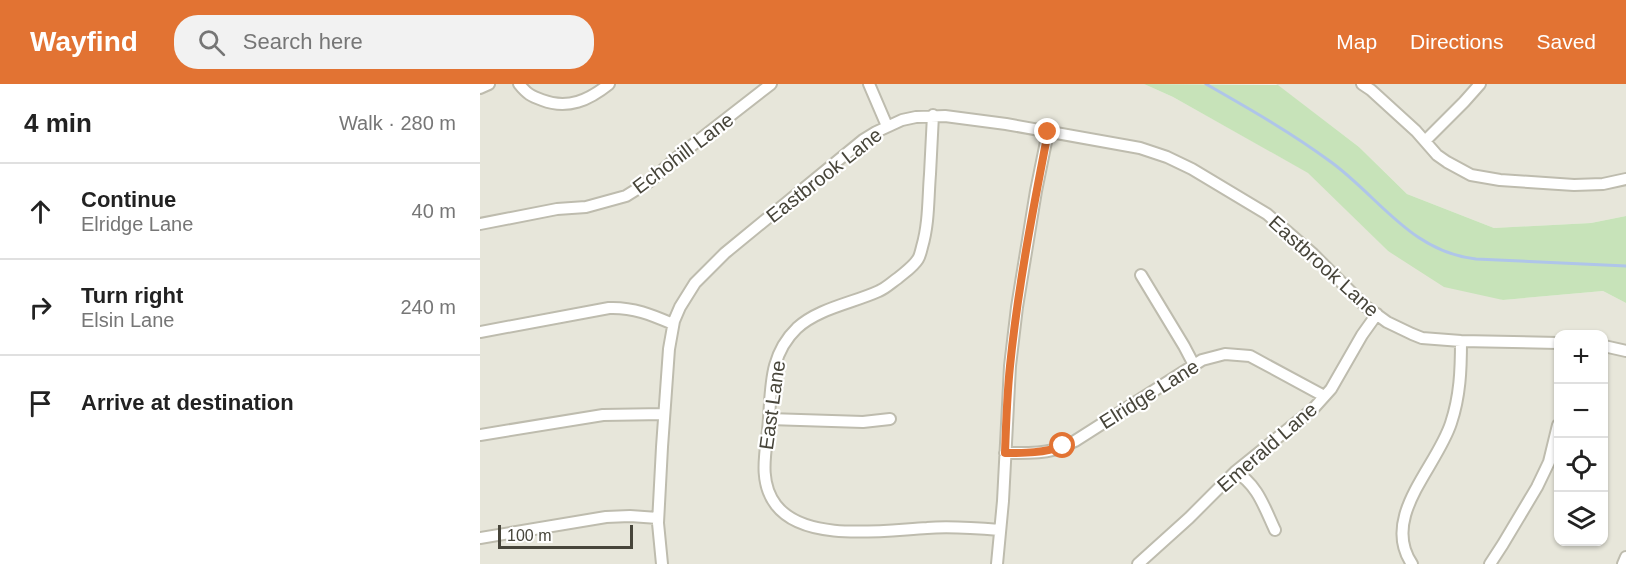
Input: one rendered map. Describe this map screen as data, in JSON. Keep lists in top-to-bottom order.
{
  "streets": {
    "street": [
      "Echohill Lane",
      "Eastbrook Lane",
      "Elridge Lane",
      "East Lane",
      "Emerald Lane"
    ]
  },
  "crossings": [
    ["Eastbrook Lane", "East Lane"],
    ["Eastbrook Lane", "Emerald Lane"],
    ["Elridge Lane", "Emerald Lane"]
  ],
  "scale_bar": "100 m",
  "page": {
    "header": "Wayfind",
    "search": "Search here",
    "nav": ["Map", "Directions", "Saved"],
    "heading": ["4 min", "Walk · 280 m"],
    "list": [
      ["Continue", "Elridge Lane", "40 m"],
      ["Turn right", "Elsin Lane", "240 m"],
      "Arrive at destination"
    ],
    "map_buttons": ["+", "−"],
    "scale": "100 m"
  }
}
